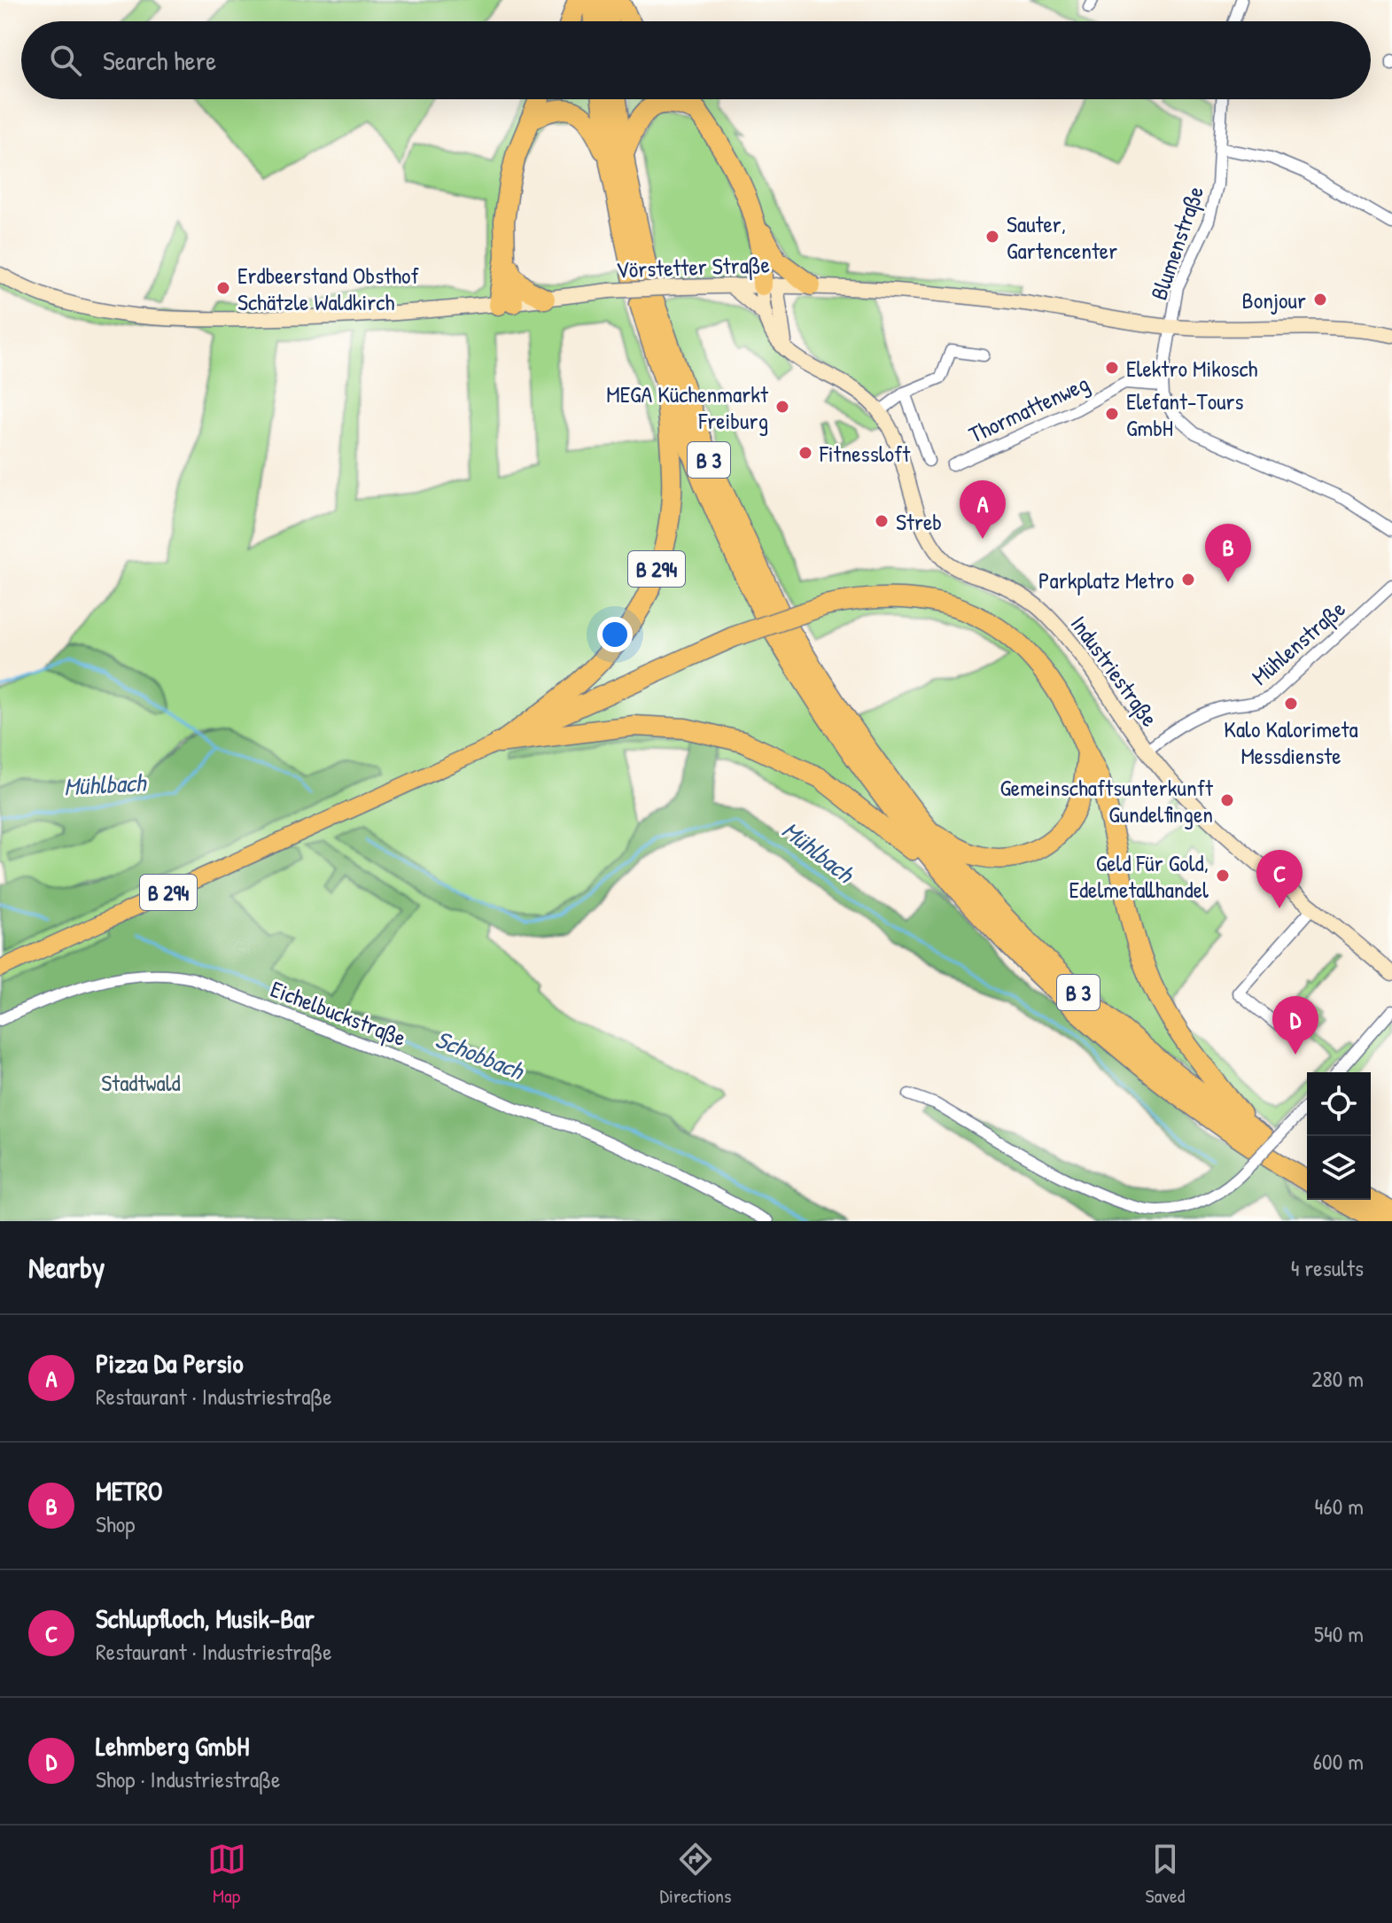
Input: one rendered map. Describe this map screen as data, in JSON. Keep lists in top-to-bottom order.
{
  "streets": {
    "highway": ["B 3", "B 294"],
    "street": [
      "Blumenstraße",
      "Vörstetter Straße",
      "Thormattenweg",
      "Mühlenstraße",
      "Industriestraße",
      "Eichelbuckstraße"
    ]
  },
  "crossings": [
    ["Blumenstraße", "Vörstetter Straße"],
    ["Blumenstraße", "Thormattenweg"],
    ["Vörstetter Straße", "Industriestraße"],
    ["B 3", "B 294"],
    ["Mühlenstraße", "Industriestraße"]
  ],
  "water": ["Mühlbach", "Schobbach"],
  "parks": ["Stadtwald"],
  "places": [
    "Sauter, Gartencenter",
    "Erdbeerstand Obsthof Schätzle Waldkirch",
    "Bonjour",
    "Elektro Mikosch",
    "MEGA Küchenmarkt Freiburg",
    "Elefant-Tours GmbH",
    "Fitnessloft",
    "Streb",
    "Parkplatz Metro",
    "Kalo Kalorimeta Messdienste",
    "Gemeinschaftsunterkunft Gundelfingen",
    "Geld Für Gold, Edelmetallhandel"
  ],
  "page": {
    "search": "Search here",
    "pins": [
      "A",
      "B",
      "C",
      "D"
    ],
    "heading": ["Nearby", "4 results"],
    "list": [
      {
        "mark": "A",
        "name": "Pizza Da Persio",
        "note": "Restaurant · Industriestraße",
        "value": "280 m"
      },
      {
        "mark": "B",
        "name": "METRO",
        "note": "Shop",
        "value": "460 m"
      },
      {
        "mark": "C",
        "name": "Schlupfloch, Musik-Bar",
        "note": "Restaurant · Industriestraße",
        "value": "540 m"
      },
      {
        "mark": "D",
        "name": "Lehmberg GmbH",
        "note": "Shop · Industriestraße",
        "value": "600 m"
      }
    ],
    "nav": ["Map", "Directions", "Saved"]
  }
}
